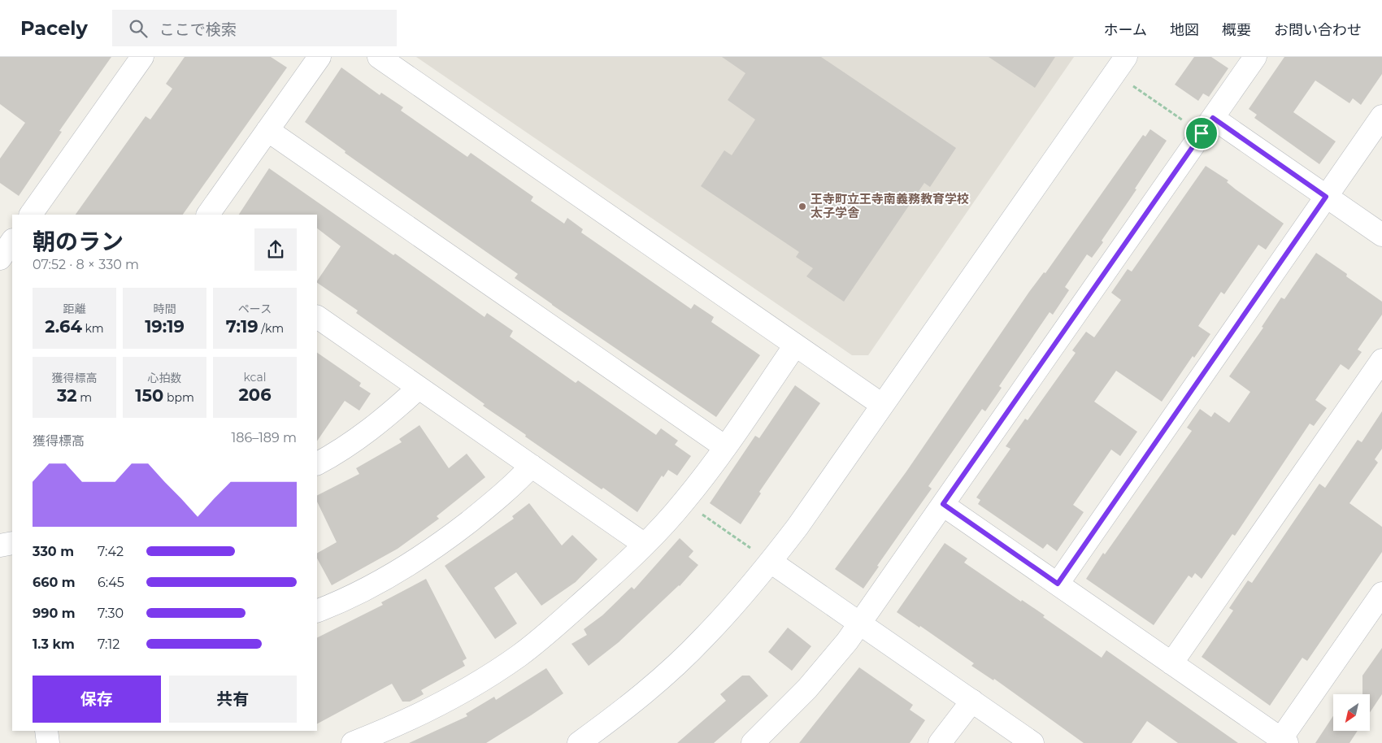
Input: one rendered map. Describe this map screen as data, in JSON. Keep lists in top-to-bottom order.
{
  "places": ["王寺町立王寺南義務教育学校 太子学舎"],
  "north": "bottom left",
  "page": {
    "header": "Pacely",
    "search": "ここで検索",
    "nav": [
      "ホーム",
      "地図",
      "概要",
      "お問い合わせ"
    ],
    "heading": ["朝のラン", "07:52 · 8 × 330 m"],
    "stats": [
      ["距離", "2.64 km"],
      ["時間", "19:19"],
      ["ペース", "7:19 /km"],
      ["獲得標高", "32 m"],
      ["心拍数", "150 bpm"],
      ["kcal", "206"]
    ],
    "chart": ["獲得標高", "186–189 m"],
    "list": [
      {
        "name": "330 m",
        "note": "7:42"
      },
      {
        "name": "660 m",
        "note": "6:45"
      },
      {
        "name": "990 m",
        "note": "7:30"
      },
      {
        "name": "1.3 km",
        "note": "7:12"
      }
    ],
    "buttons": ["保存", "共有"]
  }
}
